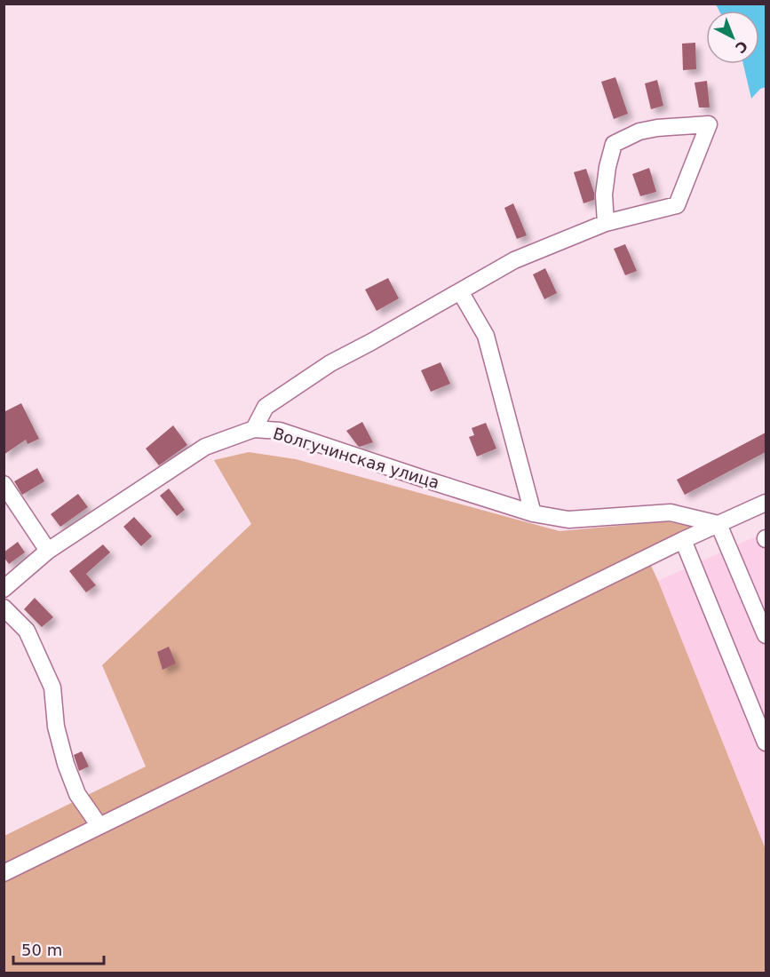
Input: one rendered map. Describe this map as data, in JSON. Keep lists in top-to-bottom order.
{
  "streets": {
    "street": ["Волгучинская улица"]
  },
  "scale_bar": "50 m",
  "north": "bottom right"
}
